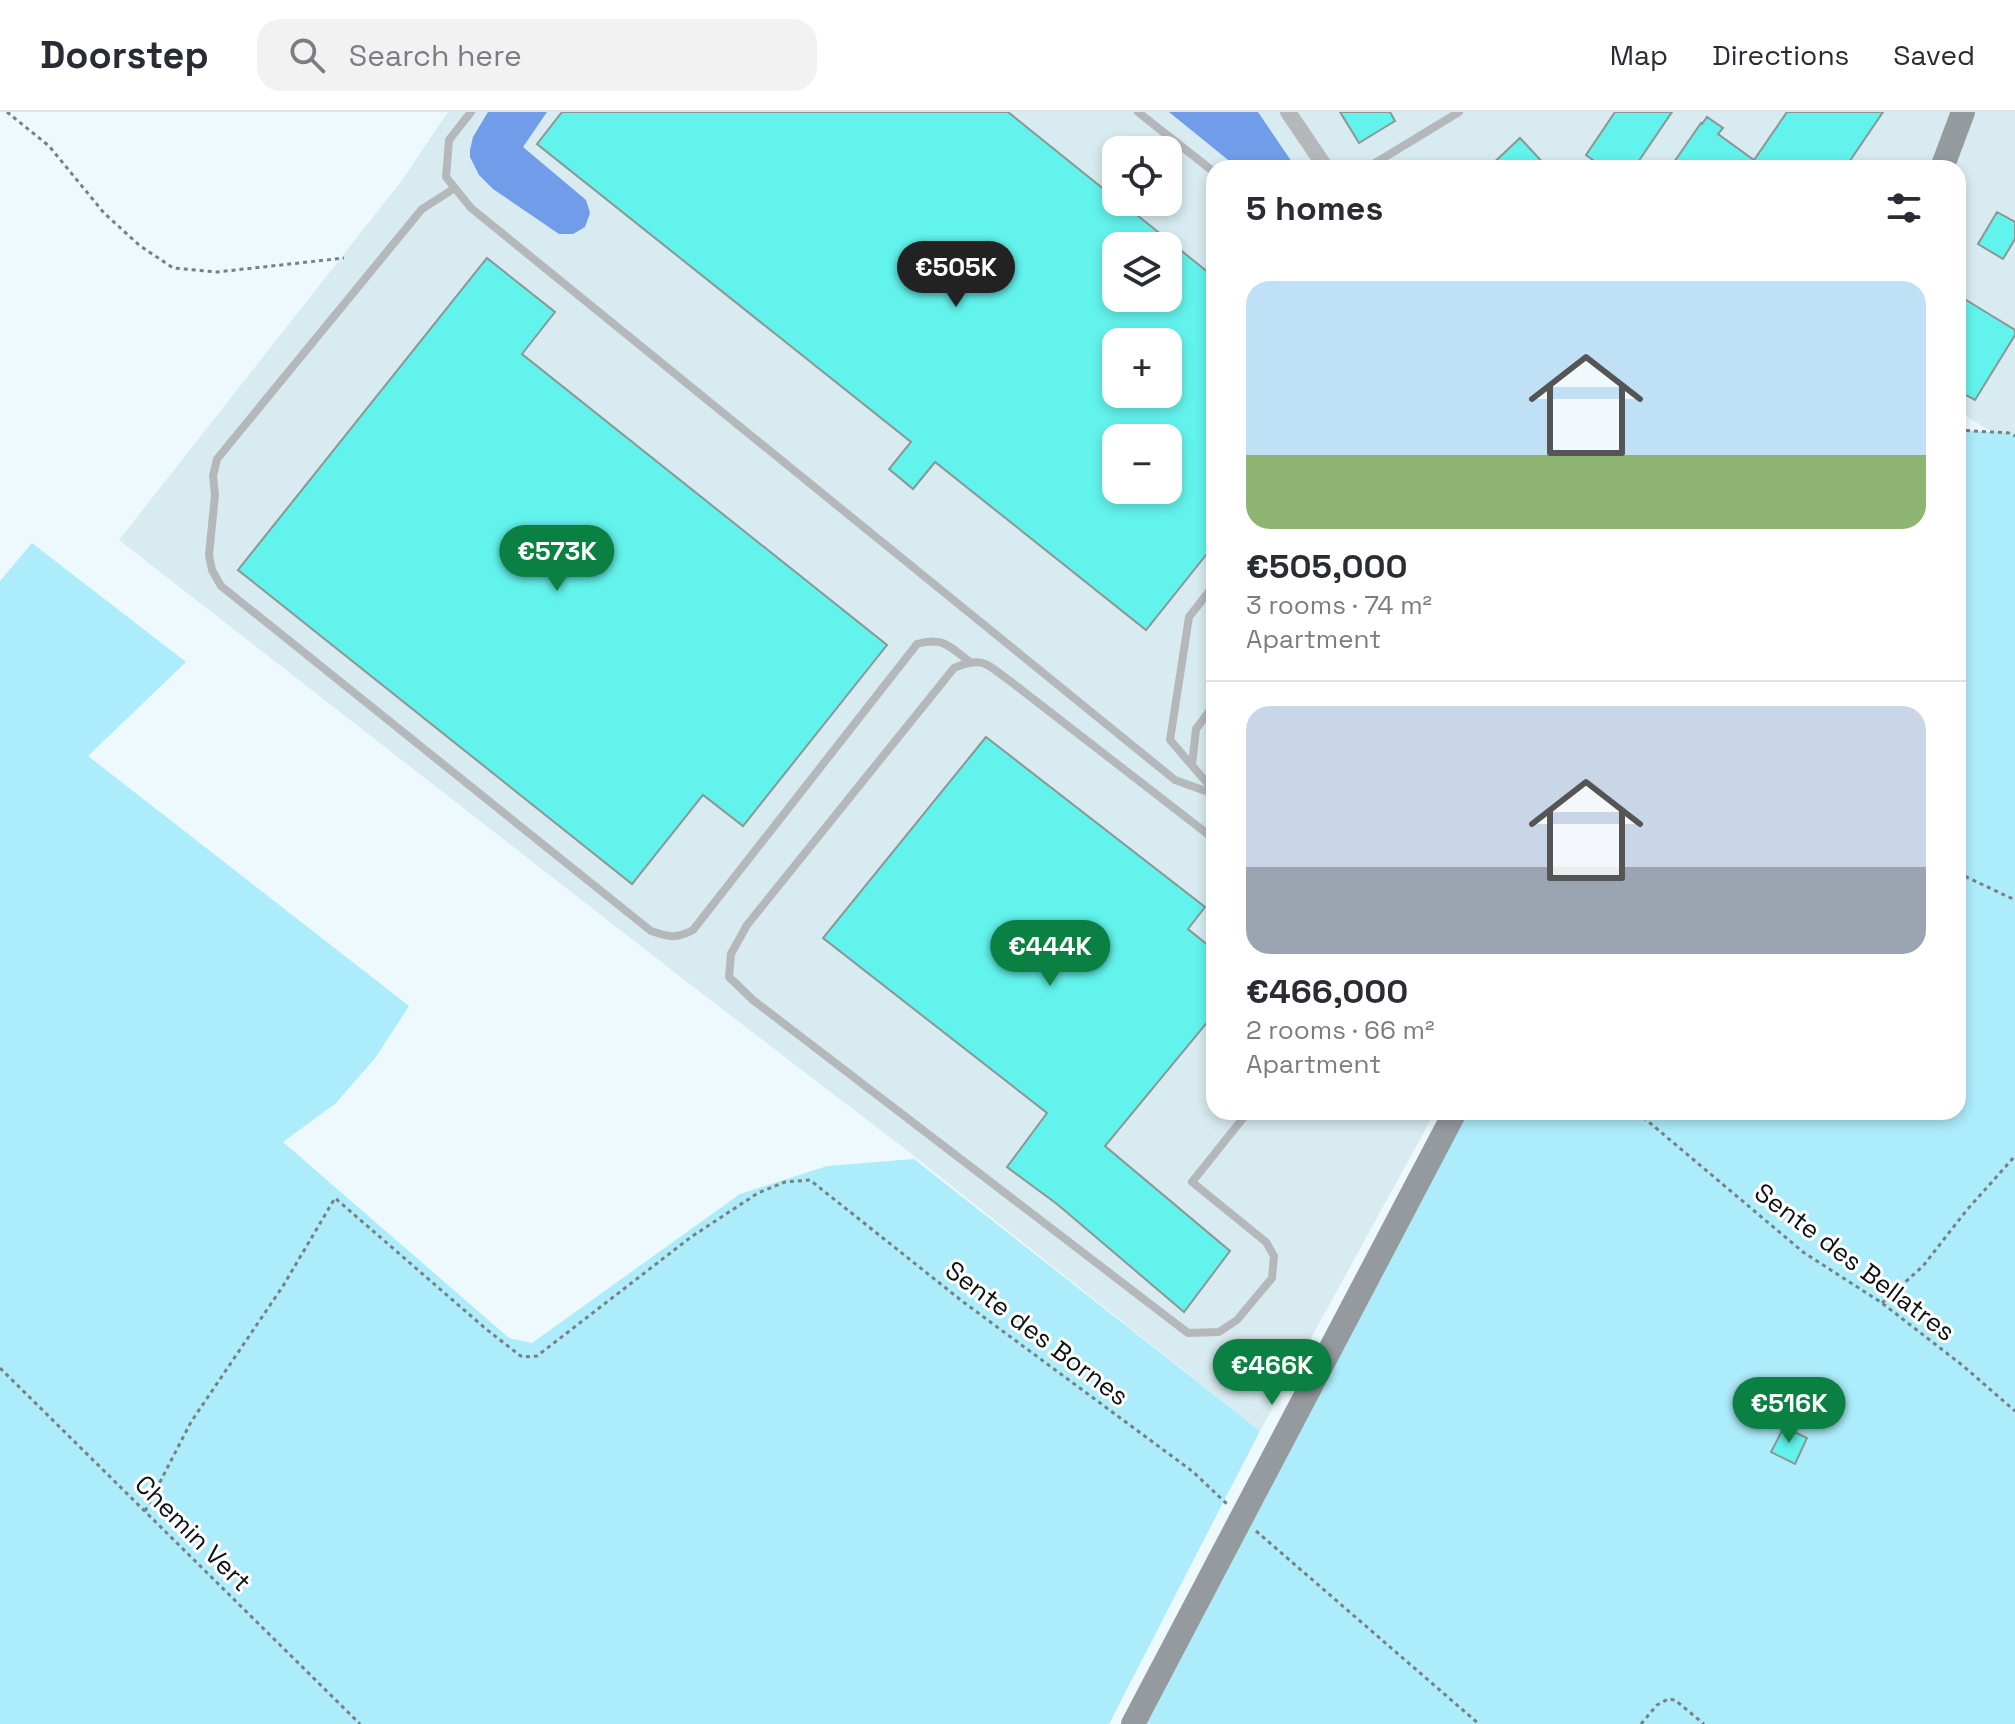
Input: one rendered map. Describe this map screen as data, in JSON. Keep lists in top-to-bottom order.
{
  "streets": {
    "path": ["Sente des Bellatres", "Sente des Bornes", "Chemin Vert"]
  },
  "crossings": [
    ["Sente des Bornes", "Chemin Vert"]
  ],
  "page": {
    "header": "Doorstep",
    "search": "Search here",
    "nav": ["Map", "Directions", "Saved"],
    "map_buttons": ["+", "−"],
    "heading": "5 homes",
    "price": [
      "€505K",
      "€573K",
      "€444K",
      "€466K",
      "€516K"
    ],
    "list": [
      {
        "name": "€505,000",
        "note": "3 rooms · 74 m² · Apartment"
      },
      {
        "name": "€466,000",
        "note": "2 rooms · 66 m² · Apartment"
      }
    ]
  }
}
